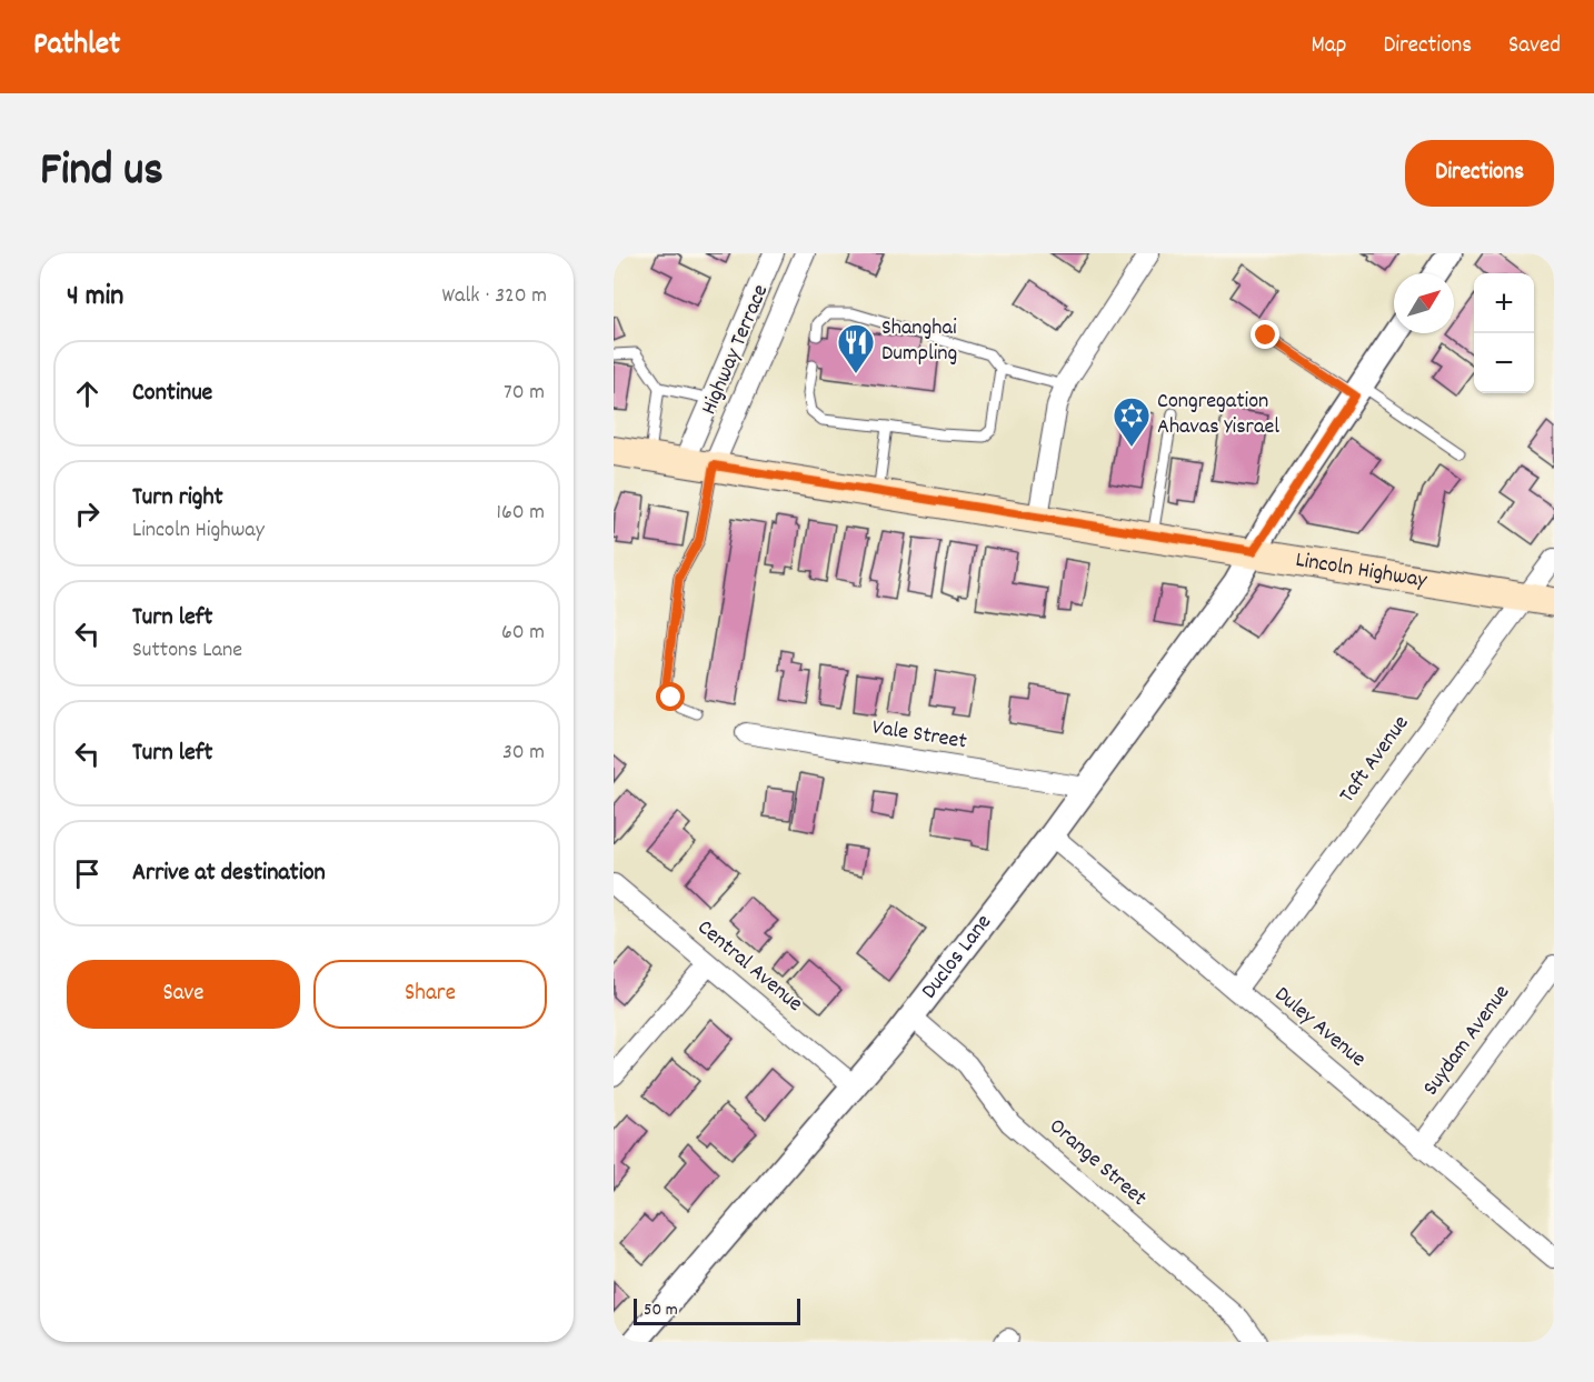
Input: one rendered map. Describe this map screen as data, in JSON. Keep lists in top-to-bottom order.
{
  "streets": {
    "main road": ["Lincoln Highway"],
    "street": [
      "Highway Terrace",
      "Vale Street",
      "Taft Avenue",
      "Duclos Lane",
      "Central Avenue",
      "Duley Avenue",
      "Suydam Avenue",
      "Orange Street"
    ]
  },
  "crossings": [
    ["Highway Terrace", "Lincoln Highway"],
    ["Lincoln Highway", "Taft Avenue"],
    ["Lincoln Highway", "Duclos Lane"],
    ["Vale Street", "Duclos Lane"],
    ["Taft Avenue", "Duley Avenue"],
    ["Duclos Lane", "Central Avenue"],
    ["Duclos Lane", "Duley Avenue"],
    ["Duclos Lane", "Orange Street"],
    ["Duley Avenue", "Suydam Avenue"]
  ],
  "places": {
    "restaurant": ["Shanghai Dumpling"],
    "synagogue": ["Congregation Ahavas Yisrael"]
  },
  "scale_bar": "50 m",
  "north": "top right",
  "page": {
    "header": "Pathlet",
    "nav": ["Map", "Directions", "Saved"],
    "title": "Find us",
    "buttons": [
      "Directions",
      ["Save", "Share"]
    ],
    "heading": ["4 min", "Walk · 320 m"],
    "map_buttons": ["+", "−"],
    "list": [
      ["Continue", "70 m"],
      ["Turn right", "Lincoln Highway", "160 m"],
      ["Turn left", "Suttons Lane", "60 m"],
      ["Turn left", "30 m"],
      "Arrive at destination"
    ],
    "scale": "50 m"
  }
}
